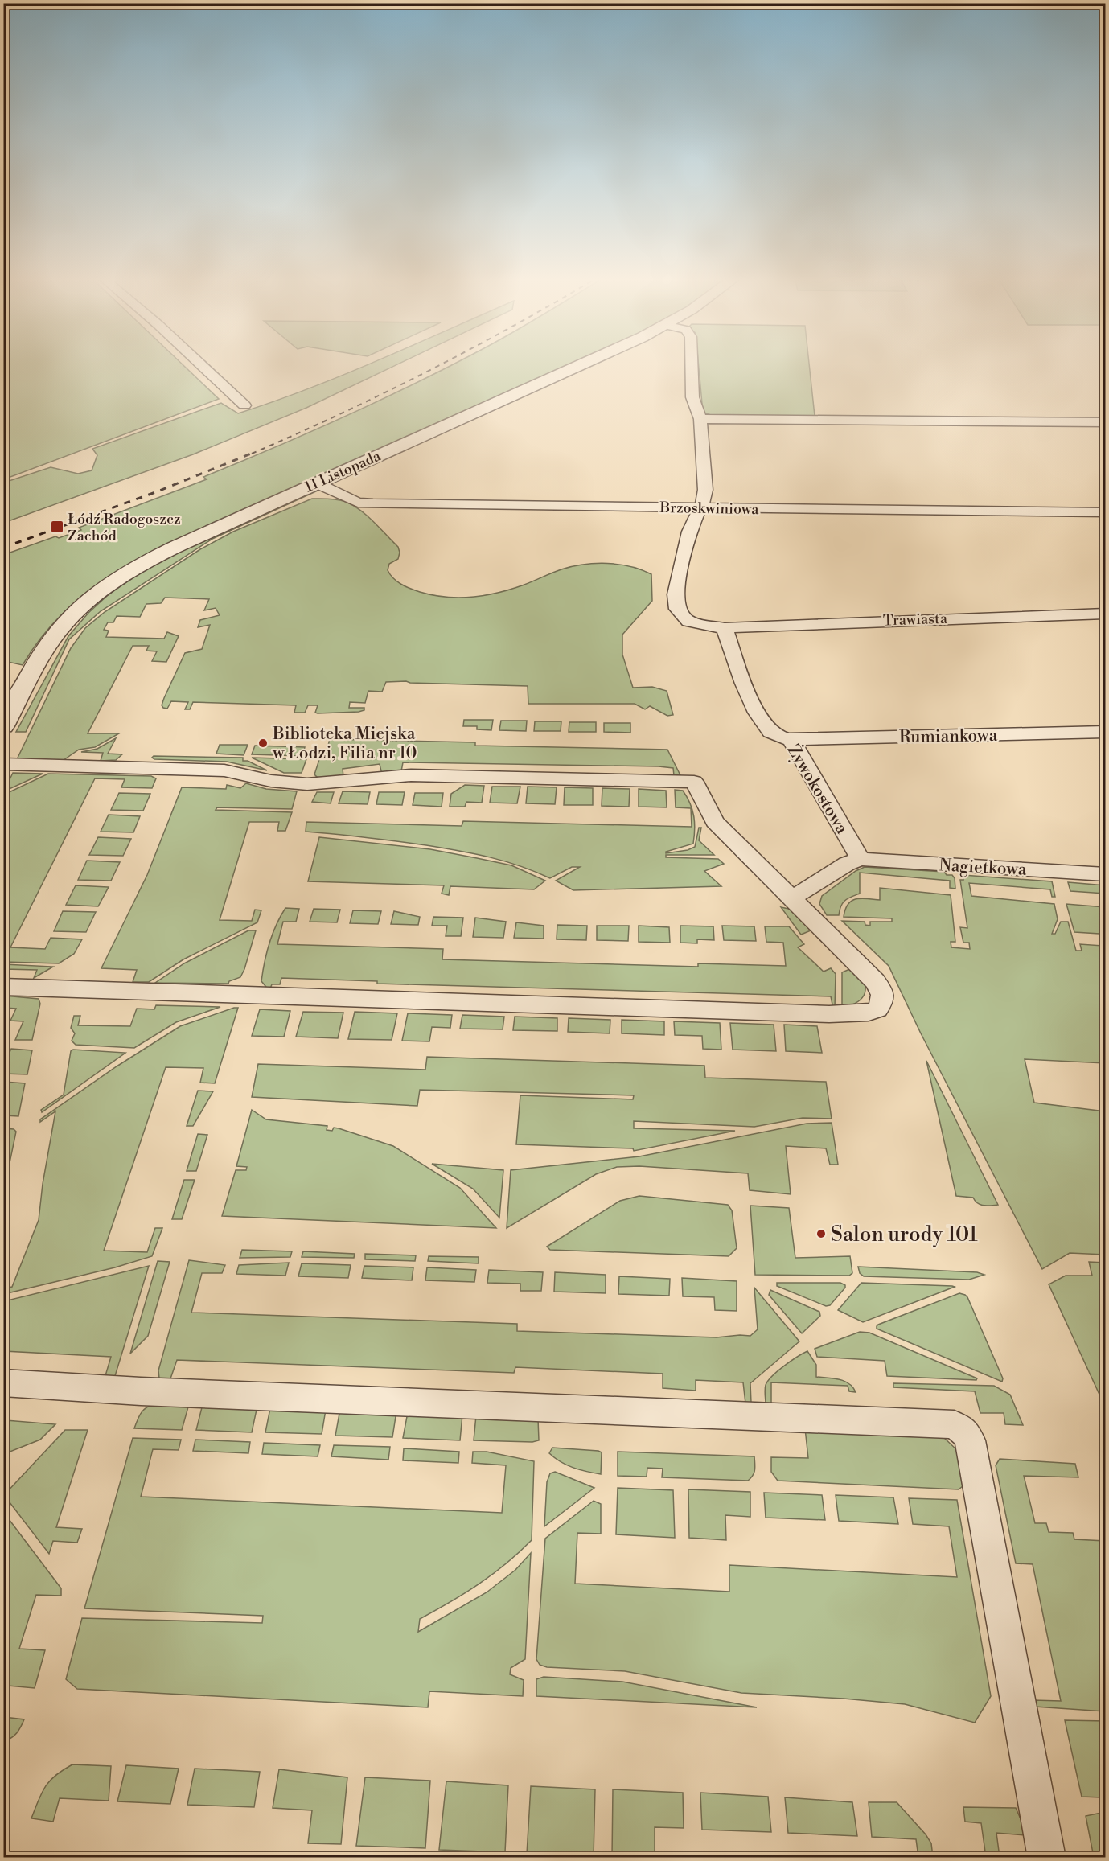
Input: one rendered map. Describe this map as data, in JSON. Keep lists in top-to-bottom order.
{
  "streets": {
    "street": [
      "11 Listopada",
      "Brzoskwiniowa",
      "Trawiasta",
      "Rumiankowa",
      "Żywokostowa",
      "Nagietkowa"
    ]
  },
  "crossings": [
    ["11 Listopada", "Brzoskwiniowa"],
    ["Brzoskwiniowa", "Trawiasta"],
    ["Trawiasta", "Żywokostowa"],
    ["Rumiankowa", "Żywokostowa"],
    ["Żywokostowa", "Nagietkowa"]
  ],
  "places": {
    "transit": ["Łódź Radogoszcz Zachód"],
    "other": ["Biblioteka Miejska w Łodzi, Filia nr 10", "Salon urody 101"]
  }
}
